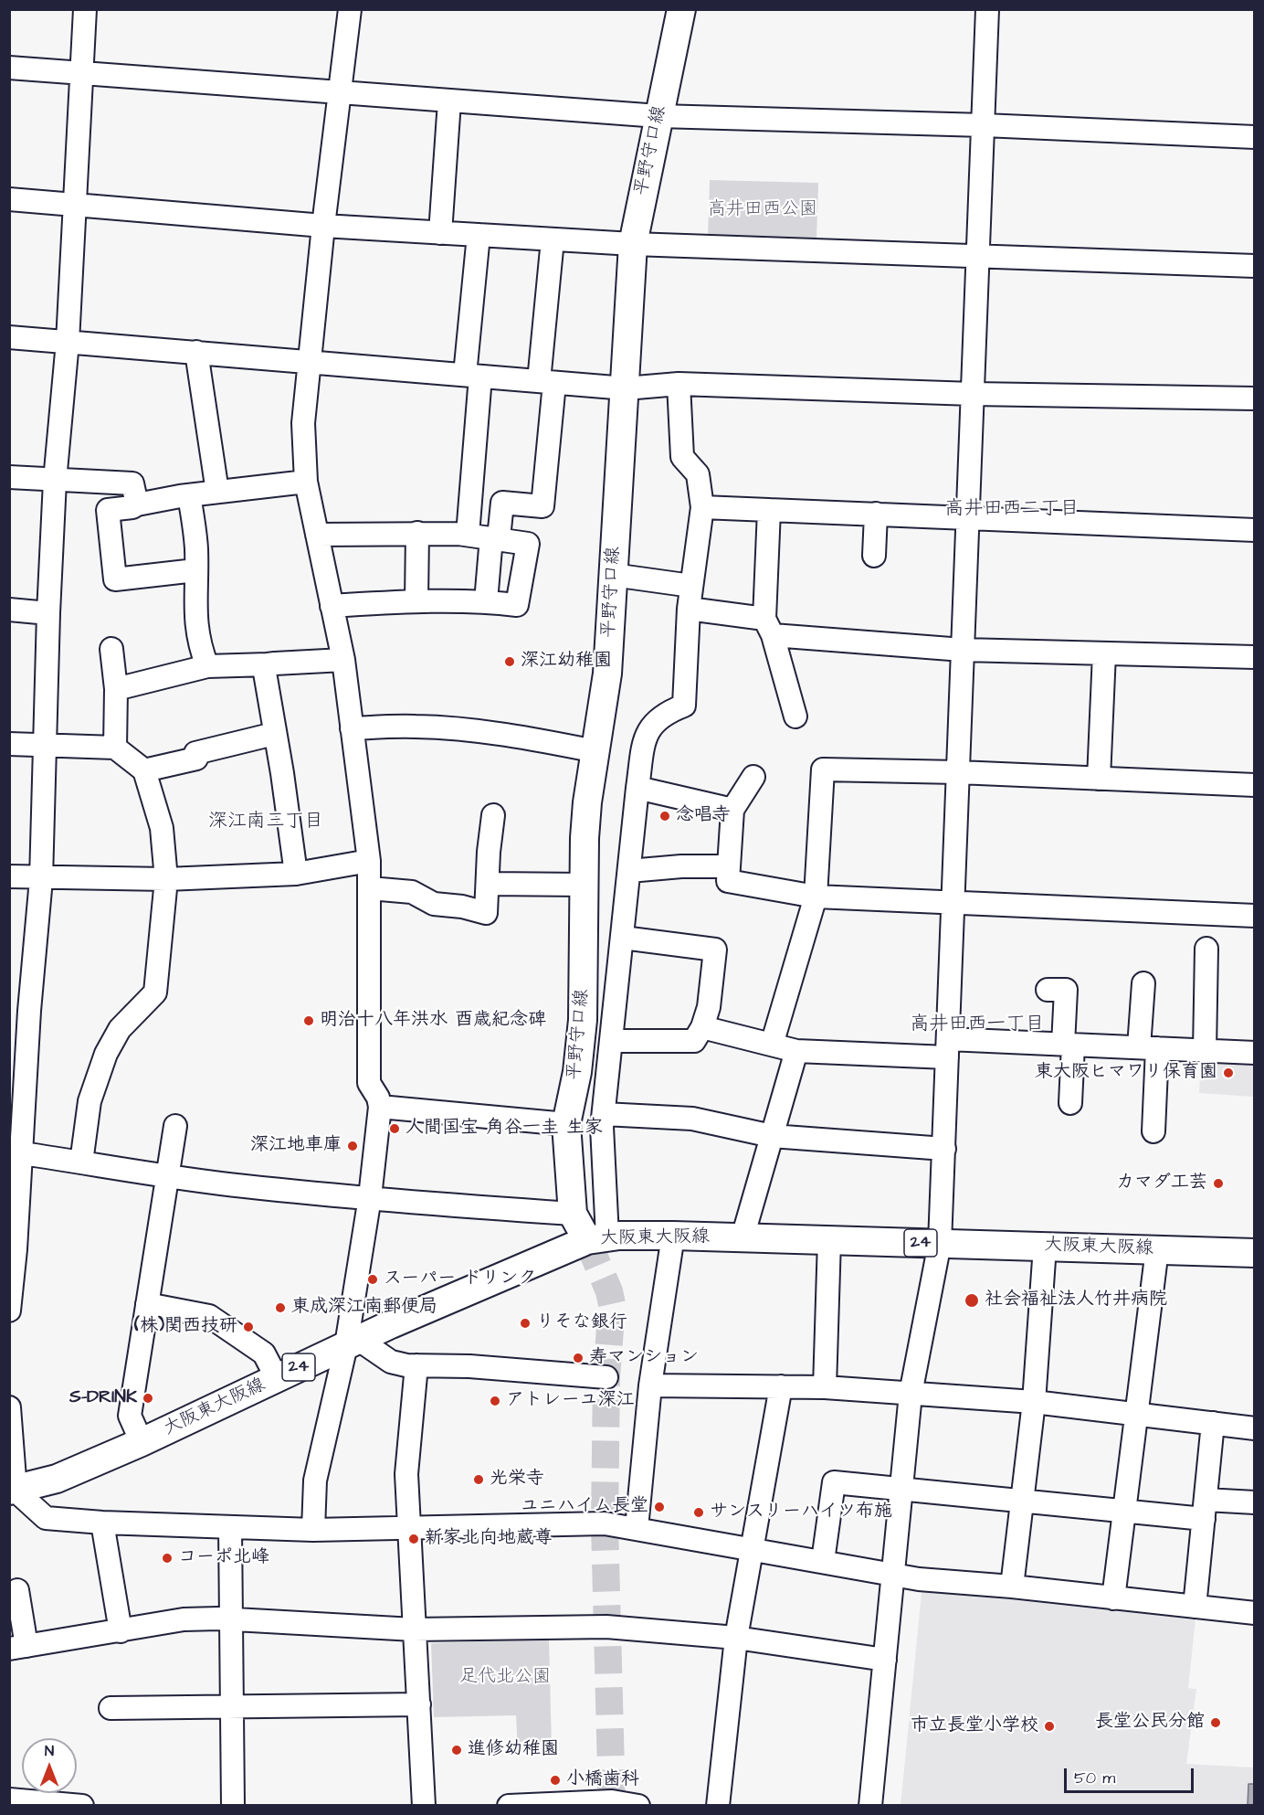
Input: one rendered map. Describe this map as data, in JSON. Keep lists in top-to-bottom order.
{
  "streets": {
    "main road": ["平野守口線", "大阪東大阪線", "24"]
  },
  "crossings": [
    ["平野守口線", "大阪東大阪線"]
  ],
  "districts": ["高井田西二丁目", "深江南三丁目", "高井田西一丁目"],
  "parks": ["高井田西公園", "足代北公園"],
  "places": [
    "深江幼稚園",
    "念唱寺",
    "明治十八年洪水 酉歳紀念碑",
    "東大阪ヒマワリ保育園",
    "人間国宝 角谷一圭 生家",
    "深江地車庫",
    "カマダ工芸",
    "スーパー ドリンク",
    "社会福祉法人竹井病院",
    "東成深江南郵便局",
    "りそな銀行",
    "(株)関西技研",
    "寿マンション",
    "S-DRINK",
    "アトレーユ深江",
    "光栄寺",
    "ユニハイム長堂",
    "サンスリーハイツ布施",
    "新家北向地蔵尊",
    "コーポ北峰",
    "長堂公民分館",
    "市立長堂小学校",
    "進修幼稚園",
    "小橋歯科"
  ],
  "scale_bar": "50 m",
  "north": "top"
}
